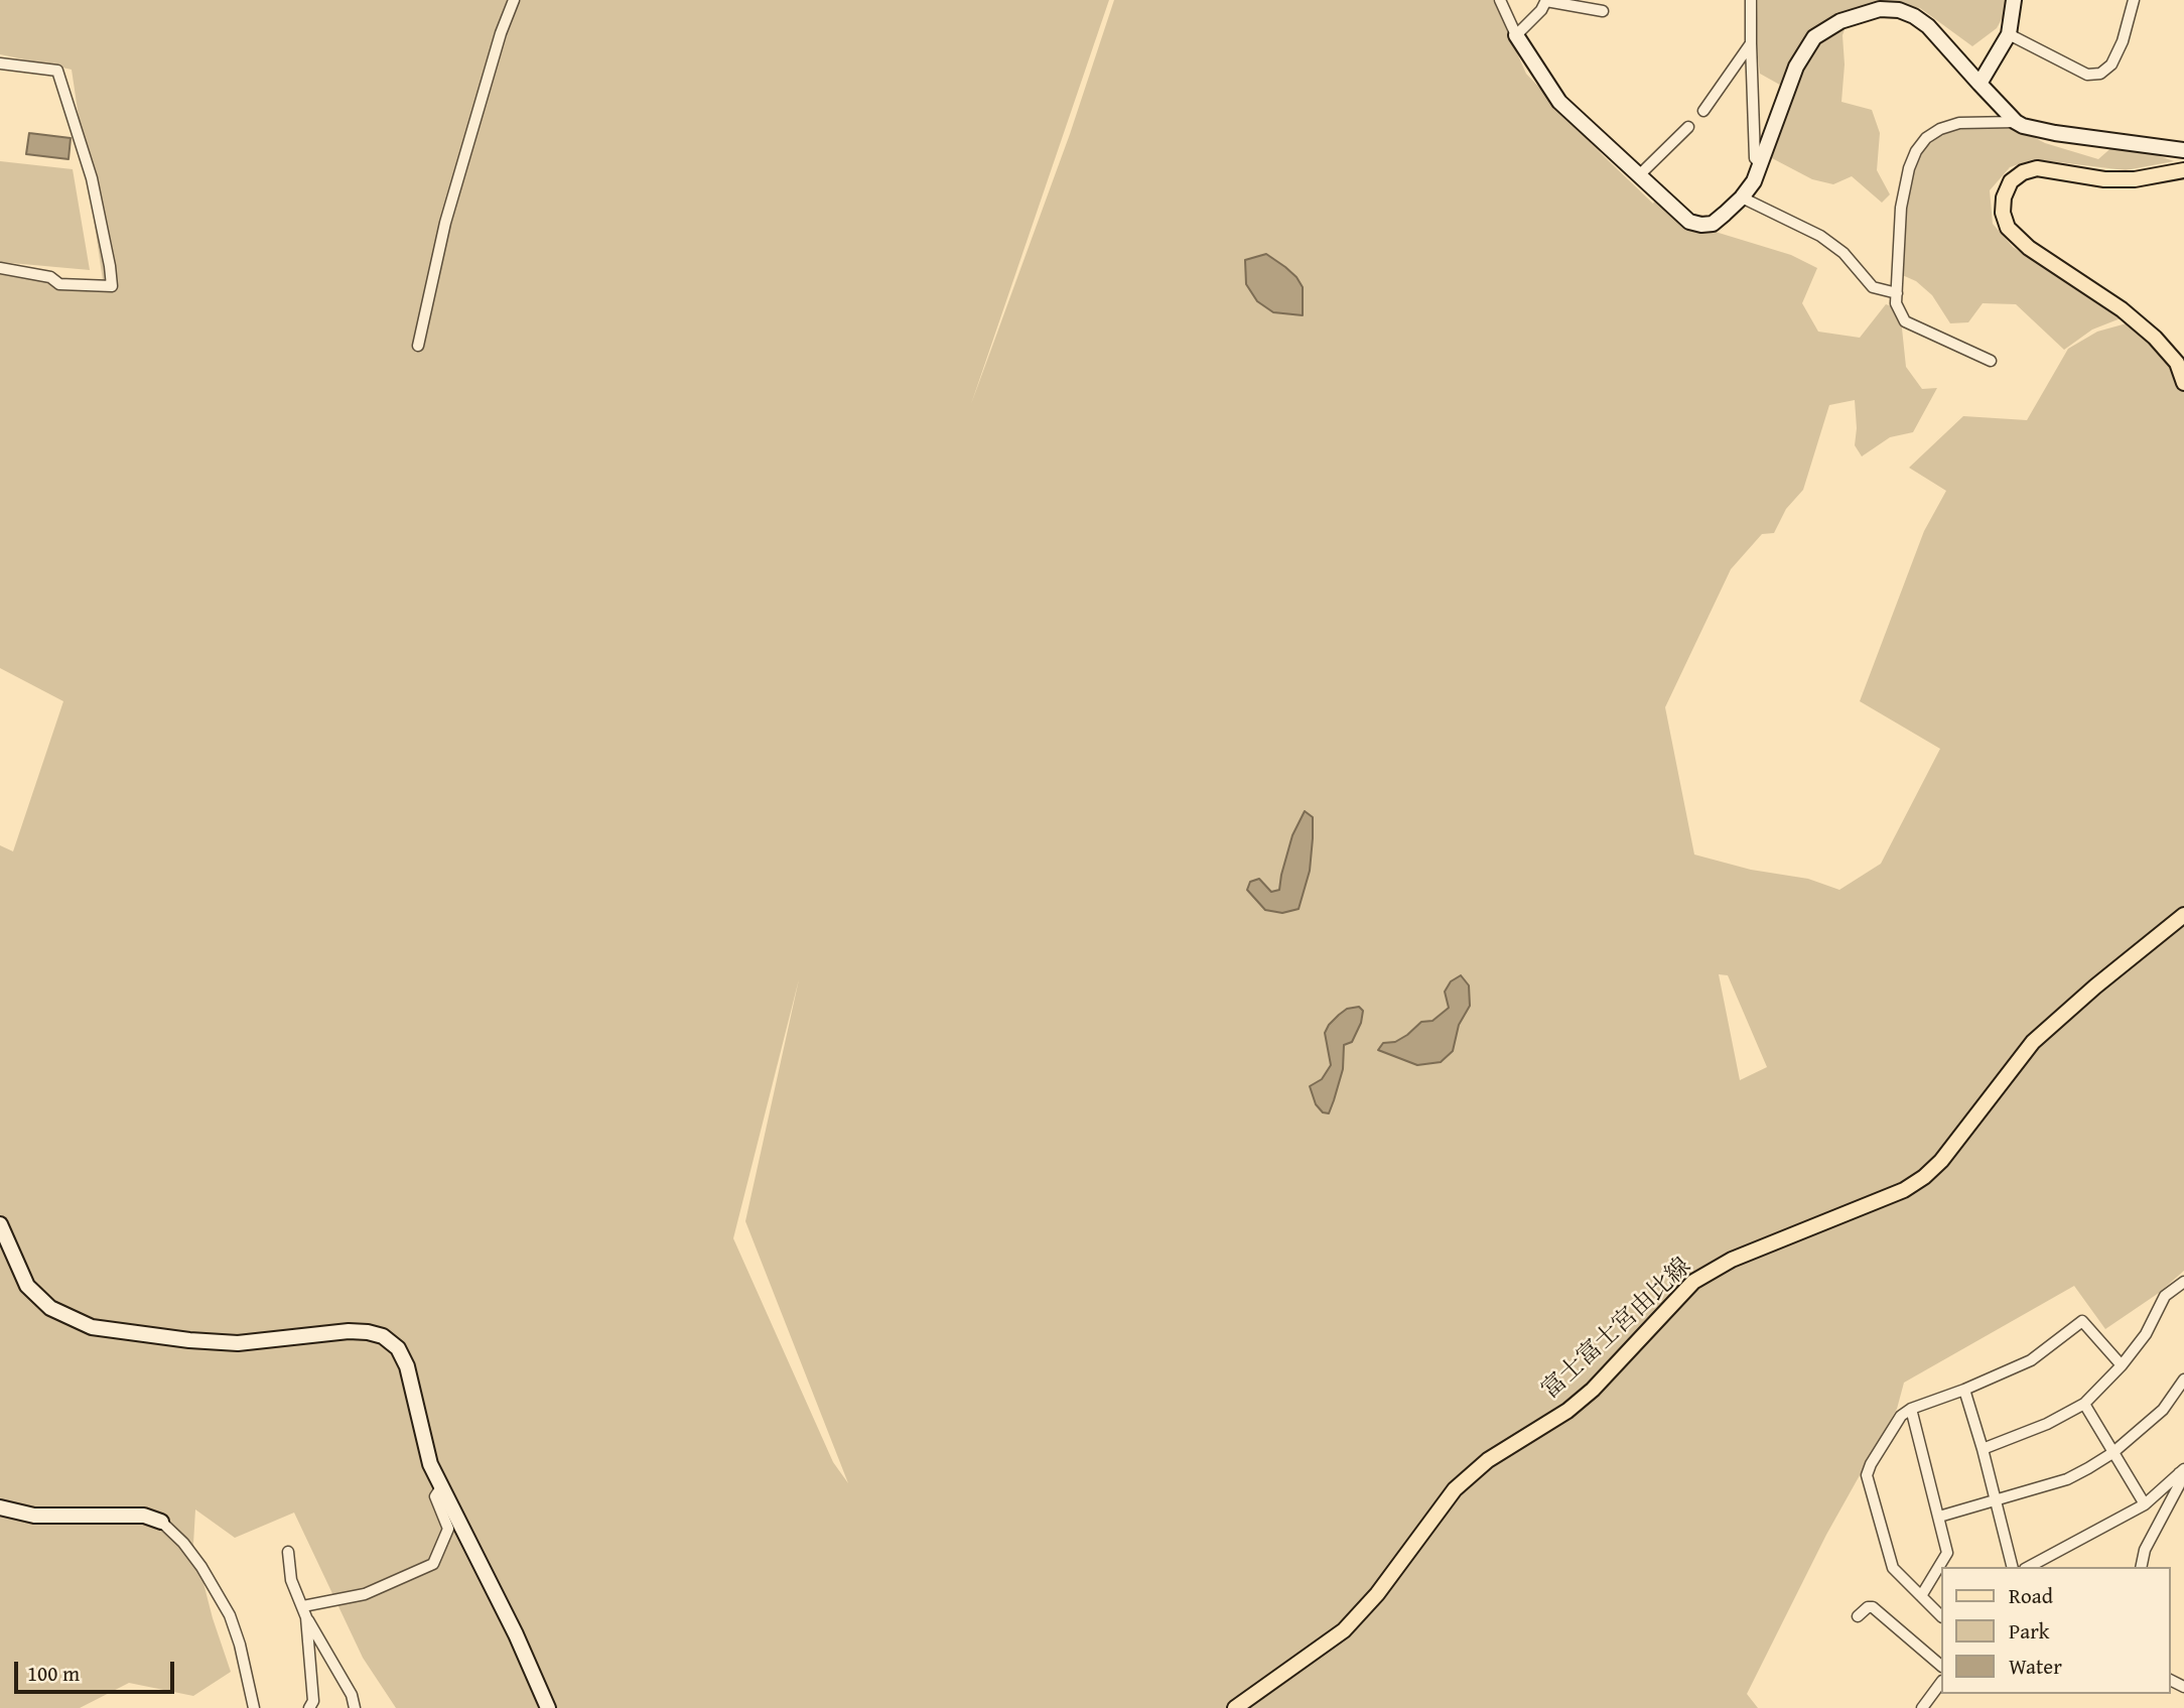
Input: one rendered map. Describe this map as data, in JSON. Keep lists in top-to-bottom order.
{
  "streets": {
    "main road": ["富士富士宮由比線"]
  },
  "legend": ["Road", "Park", "Water"],
  "scale_bar": "100 m"
}
